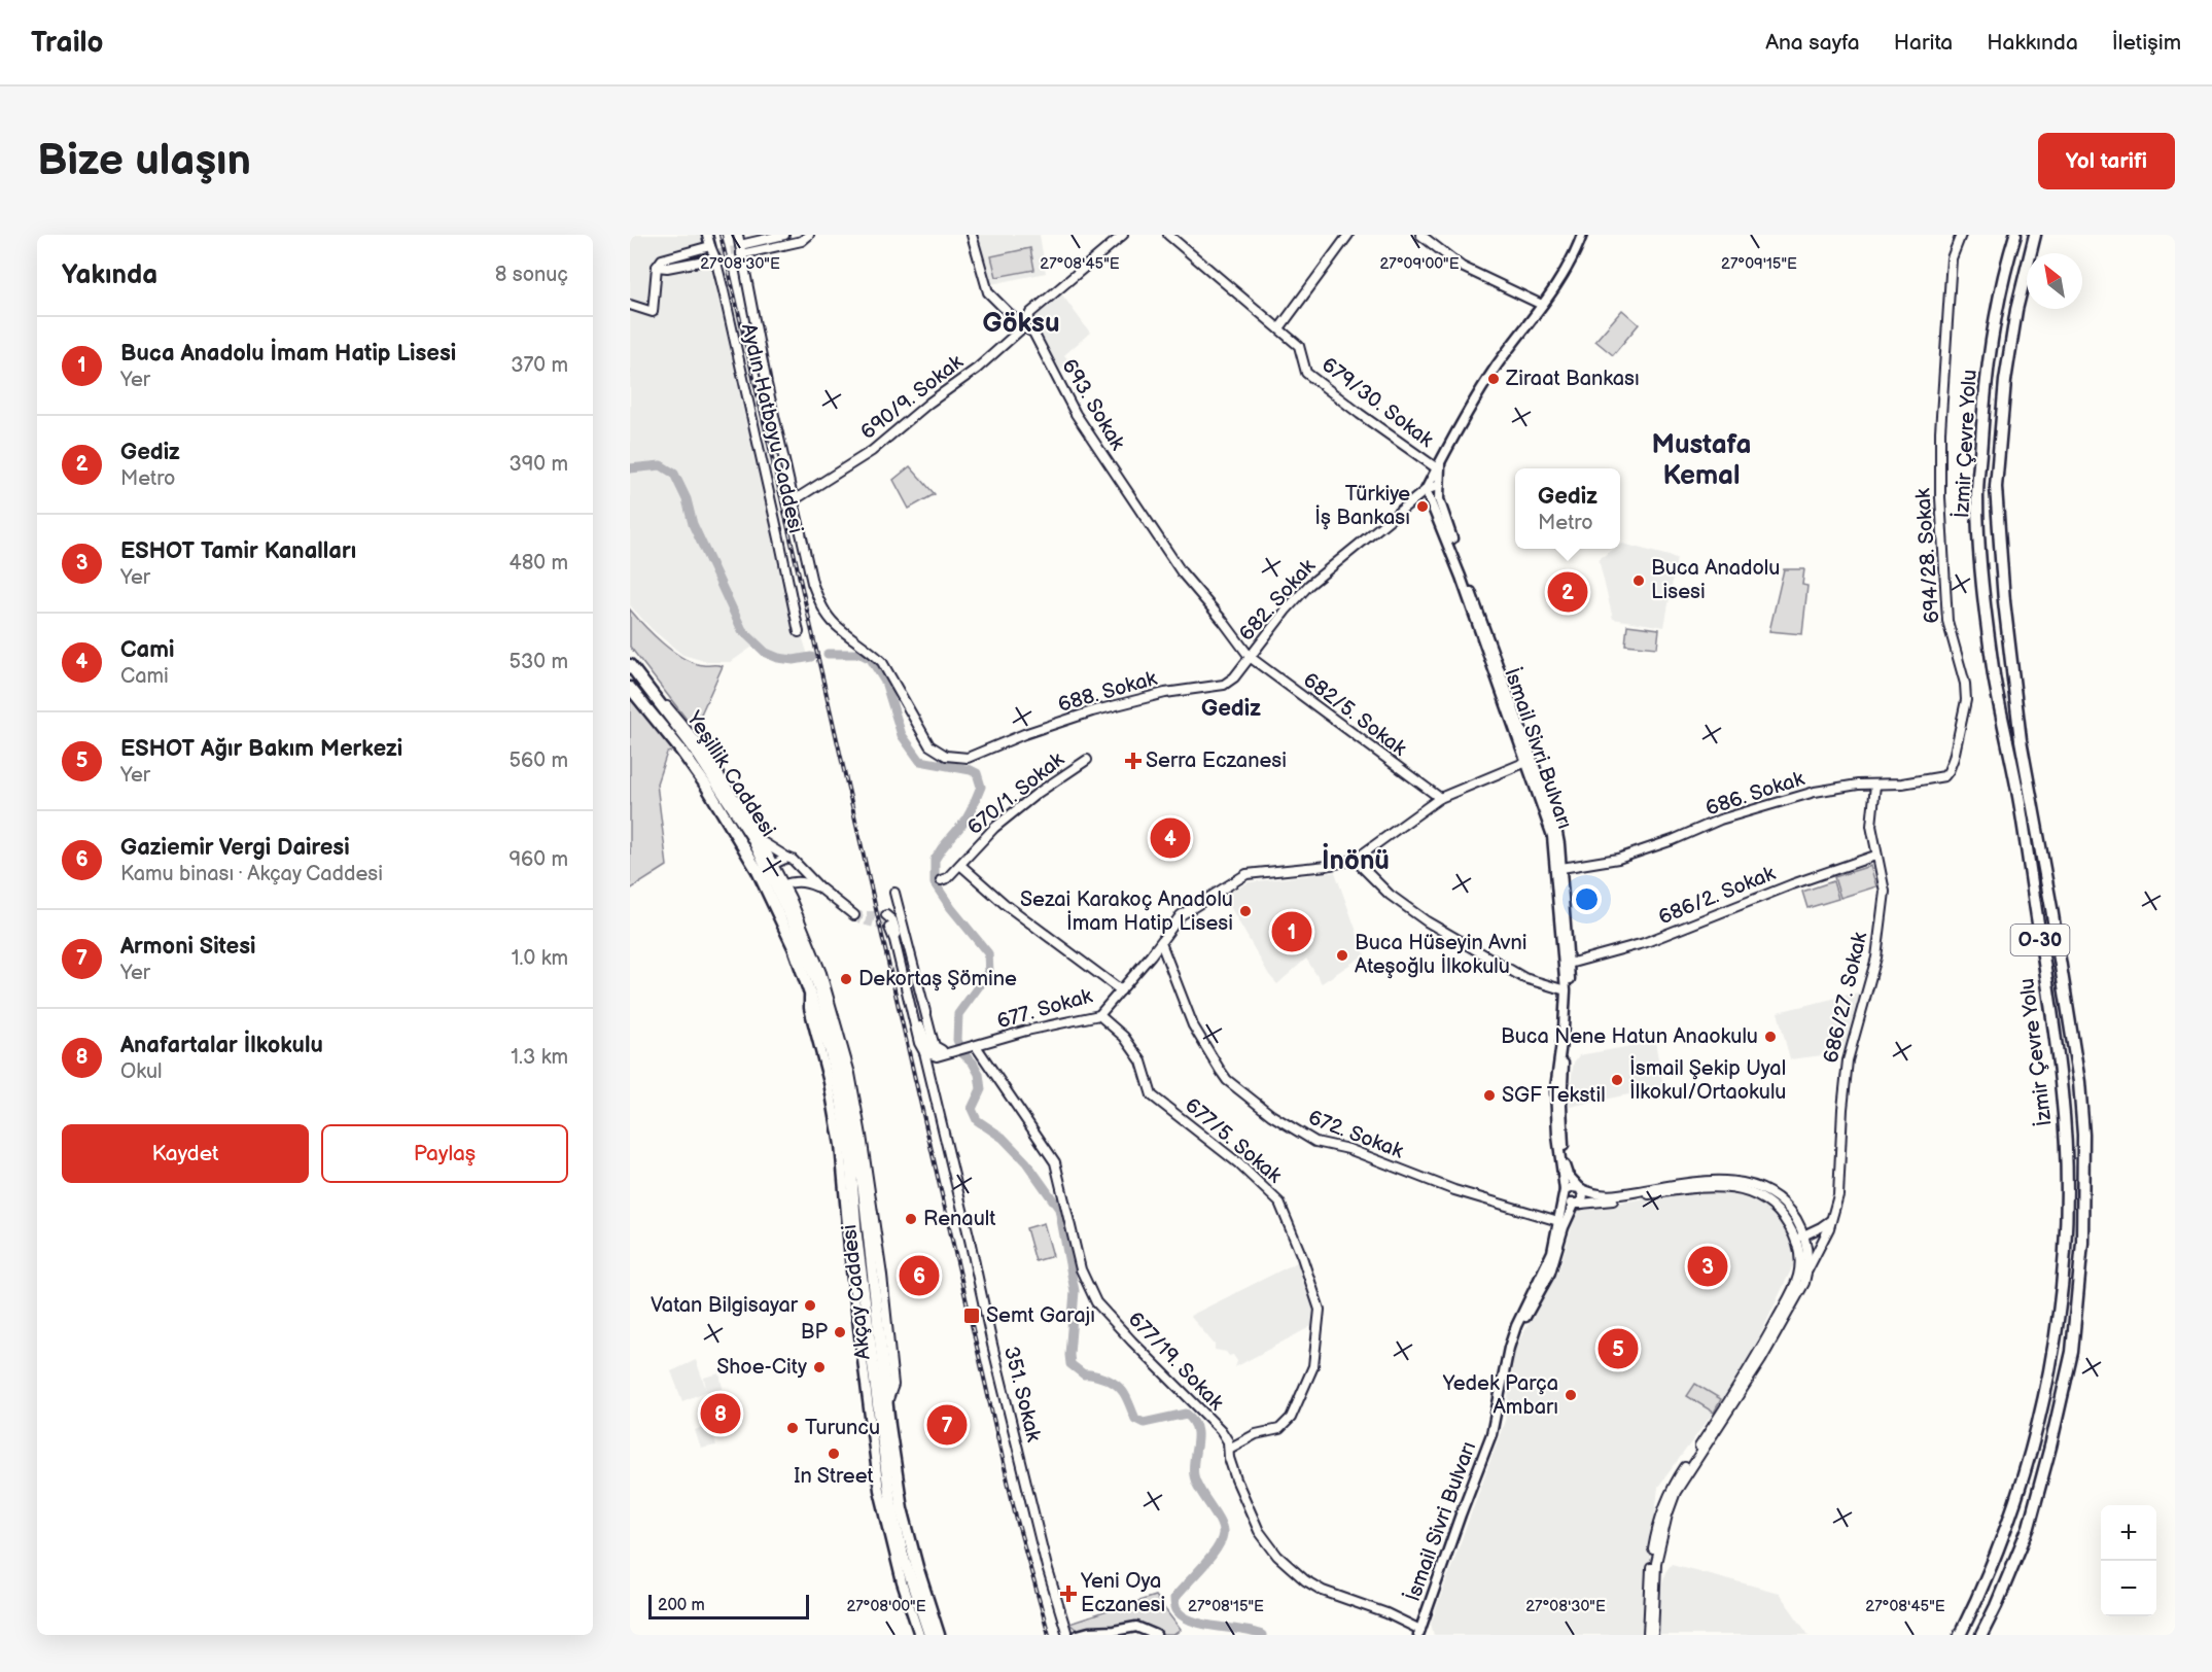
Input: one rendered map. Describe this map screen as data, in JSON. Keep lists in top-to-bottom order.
{
  "streets": {
    "highway": [
      "İzmir Çevre Yolu",
      "Yeşillik Caddesi",
      "O-30",
      "Akçay Caddesi"
    ],
    "main road": ["Aydın Hatboyu Caddesi", "İsmail Sivri Bulvarı"],
    "street": [
      "690/9. Sokak",
      "679/30. Sokak",
      "693. Sokak",
      "694/28. Sokak",
      "682. Sokak",
      "688. Sokak",
      "682/5. Sokak",
      "670/1. Sokak",
      "686. Sokak",
      "686/2. Sokak",
      "686/27. Sokak",
      "677. Sokak",
      "672. Sokak",
      "677/5. Sokak",
      "677/19. Sokak",
      "351. Sokak"
    ]
  },
  "crossings": [
    ["690/9. Sokak", "693. Sokak"],
    ["690/9. Sokak", "Aydın Hatboyu Caddesi"],
    ["679/30. Sokak", "İsmail Sivri Bulvarı"],
    ["693. Sokak", "682. Sokak"],
    ["693. Sokak", "682/5. Sokak"],
    ["Aydın Hatboyu Caddesi", "688. Sokak"],
    ["694/28. Sokak", "686. Sokak"],
    ["682. Sokak", "688. Sokak"],
    ["682. Sokak", "682/5. Sokak"],
    ["682. Sokak", "İsmail Sivri Bulvarı"],
    ["682/5. Sokak", "677. Sokak"],
    ["İsmail Sivri Bulvarı", "686. Sokak"],
    ["İsmail Sivri Bulvarı", "686/2. Sokak"],
    ["İsmail Sivri Bulvarı", "677. Sokak"],
    ["İsmail Sivri Bulvarı", "672. Sokak"],
    ["İsmail Sivri Bulvarı", "677/19. Sokak"],
    ["Yeşillik Caddesi", "Akçay Caddesi"],
    ["686. Sokak", "686/27. Sokak"],
    ["686/2. Sokak", "686/27. Sokak"],
    ["677. Sokak", "672. Sokak"],
    ["677. Sokak", "677/5. Sokak"],
    ["677. Sokak", "677/19. Sokak"],
    ["677/5. Sokak", "677/19. Sokak"]
  ],
  "districts": [
    "Göksu",
    "Mustafa Kemal",
    "Gediz",
    "İnönü"
  ],
  "places": {
    "other": [
      "Ziraat Bankası",
      "Türkiye İş Bankası",
      "Buca Anadolu Lisesi",
      "Sezai Karakoç Anadolu İmam Hatip Lisesi",
      "Buca Hüseyin Avni Ateşoğlu İlkokulu",
      "Dekortaş Şömine",
      "Buca Nene Hatun Anaokulu",
      "İsmail Şekip Uyal İlkokul/Ortaokulu",
      "SGF Tekstil",
      "Renault",
      "Vatan Bilgisayar",
      "BP",
      "Shoe-City",
      "Yedek Parça Ambarı",
      "Turuncu",
      "In Street"
    ],
    "health": ["Serra Eczanesi", "Yeni Oya Eczanesi"],
    "transit": ["Semt Garajı"]
  },
  "scale_bar": "200 m",
  "north": "top left",
  "page": {
    "header": "Trailo",
    "nav": [
      "Ana sayfa",
      "Harita",
      "Hakkında",
      "İletişim"
    ],
    "buttons": [
      "Yol tarifi",
      ["Kaydet", "Paylaş"]
    ],
    "title": "Bize ulaşın",
    "heading": ["Yakında", "8 sonuç"],
    "list": [
      {
        "mark": "1",
        "name": "Buca Anadolu İmam Hatip Lisesi",
        "note": "Yer",
        "value": "370 m"
      },
      {
        "mark": "2",
        "name": "Gediz",
        "note": "Metro",
        "value": "390 m"
      },
      {
        "mark": "3",
        "name": "ESHOT Tamir Kanalları",
        "note": "Yer",
        "value": "480 m"
      },
      {
        "mark": "4",
        "name": "Cami",
        "note": "Cami",
        "value": "530 m"
      },
      {
        "mark": "5",
        "name": "ESHOT Ağır Bakım Merkezi",
        "note": "Yer",
        "value": "560 m"
      },
      {
        "mark": "6",
        "name": "Gaziemir Vergi Dairesi",
        "note": "Kamu binası · Akçay Caddesi",
        "value": "960 m"
      },
      {
        "mark": "7",
        "name": "Armoni Sitesi",
        "note": "Yer",
        "value": "1.0 km"
      },
      {
        "mark": "8",
        "name": "Anafartalar İlkokulu",
        "note": "Okul",
        "value": "1.3 km"
      }
    ],
    "popup": ["Gediz", "Metro"],
    "pins": [
      "2",
      "4",
      "1",
      "3",
      "6",
      "5",
      "8",
      "7"
    ],
    "map_buttons": ["+", "−"],
    "scale": "200 m"
  },
  "coordinates": [
    "27°08'45\"E",
    "27°08'30\"E",
    "27°09'00\"E",
    "27°09'15\"E",
    "27°08'00\"E",
    "27°08'15\"E"
  ]
}
